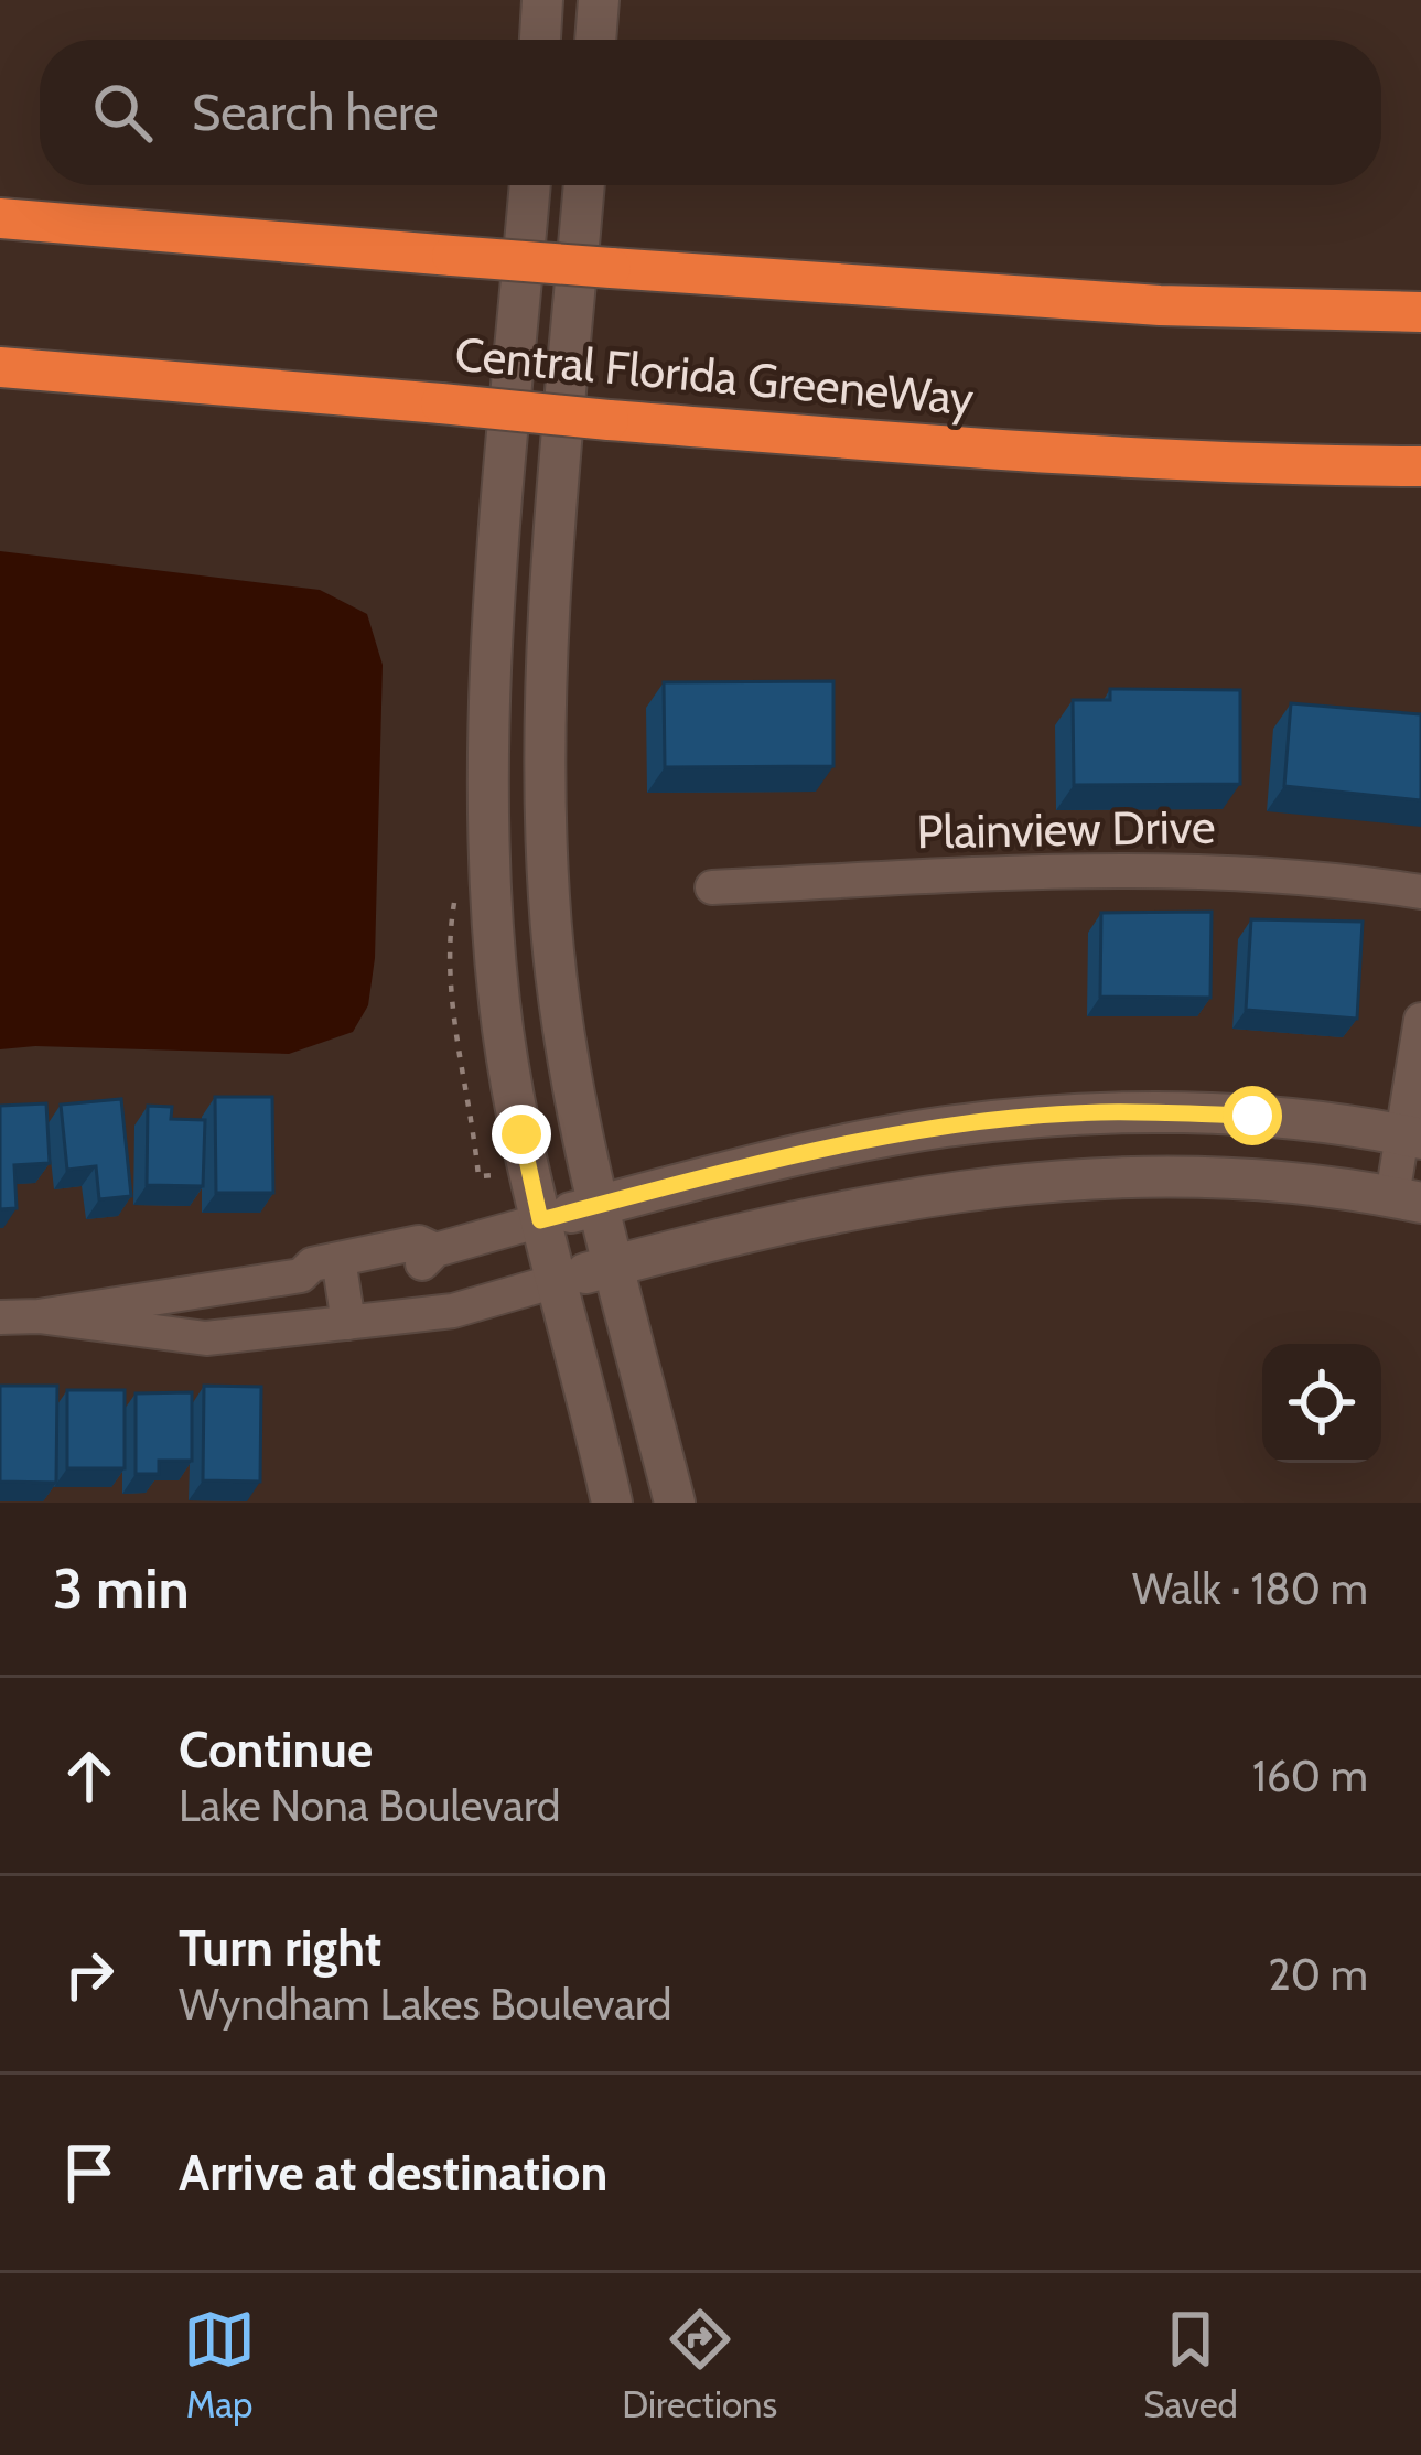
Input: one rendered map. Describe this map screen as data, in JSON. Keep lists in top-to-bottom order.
{
  "streets": {
    "highway": ["Central Florida GreeneWay"],
    "street": ["Plainview Drive"]
  },
  "page": {
    "search": "Search here",
    "heading": ["3 min", "Walk · 180 m"],
    "list": [
      ["Continue", "Lake Nona Boulevard", "160 m"],
      ["Turn right", "Wyndham Lakes Boulevard", "20 m"],
      "Arrive at destination"
    ],
    "nav": ["Map", "Directions", "Saved"]
  }
}
